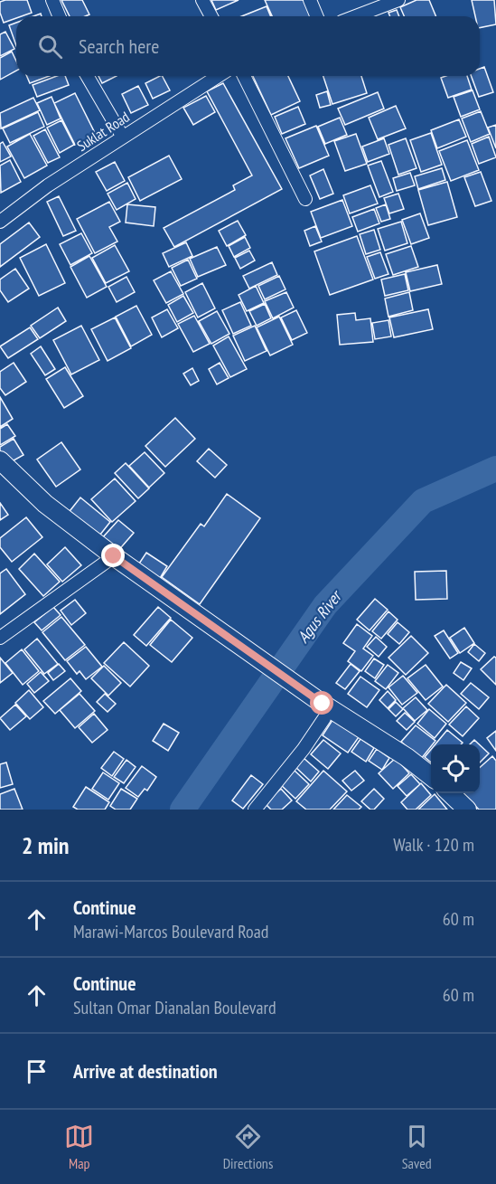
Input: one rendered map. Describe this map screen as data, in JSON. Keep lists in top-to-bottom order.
{
  "streets": {
    "street": ["Suklat Road"]
  },
  "water": ["Agus River"],
  "page": {
    "search": "Search here",
    "heading": ["2 min", "Walk · 120 m"],
    "list": [
      ["Continue", "Marawi-Marcos Boulevard Road", "60 m"],
      ["Continue", "Sultan Omar Dianalan Boulevard", "60 m"],
      "Arrive at destination"
    ],
    "nav": ["Map", "Directions", "Saved"]
  }
}
